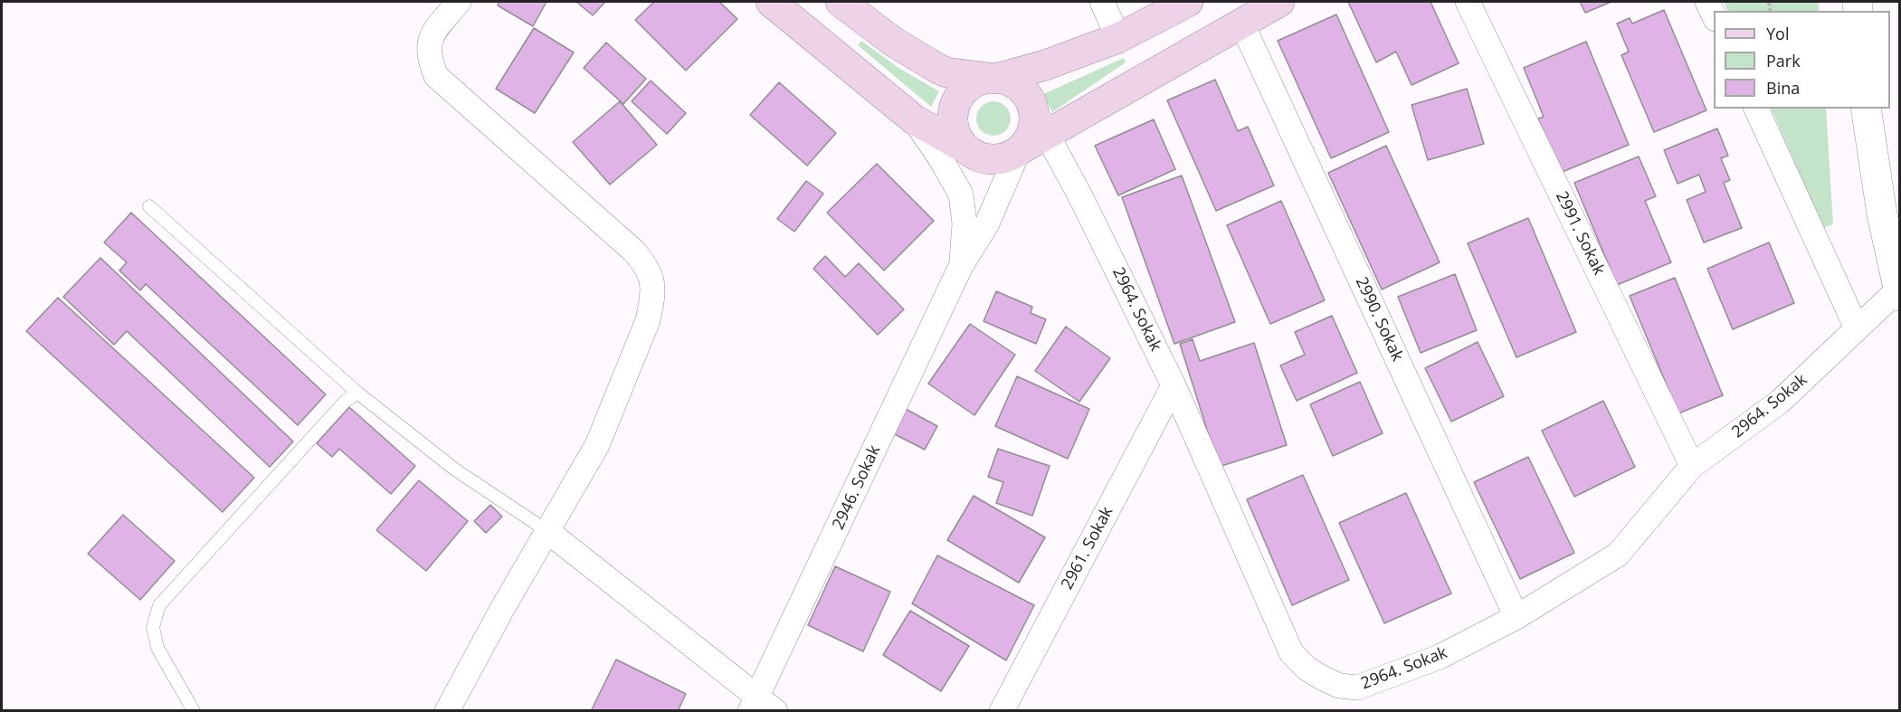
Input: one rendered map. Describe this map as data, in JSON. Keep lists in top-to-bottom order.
{
  "streets": {
    "street": [
      "2991. Sokak",
      "2964. Sokak",
      "2990. Sokak",
      "2946. Sokak",
      "2961. Sokak"
    ]
  },
  "crossings": [
    ["2991. Sokak", "2964. Sokak"],
    ["2964. Sokak", "2990. Sokak"],
    ["2964. Sokak", "2961. Sokak"]
  ],
  "legend": ["Yol", "Park", "Bina"]
}
